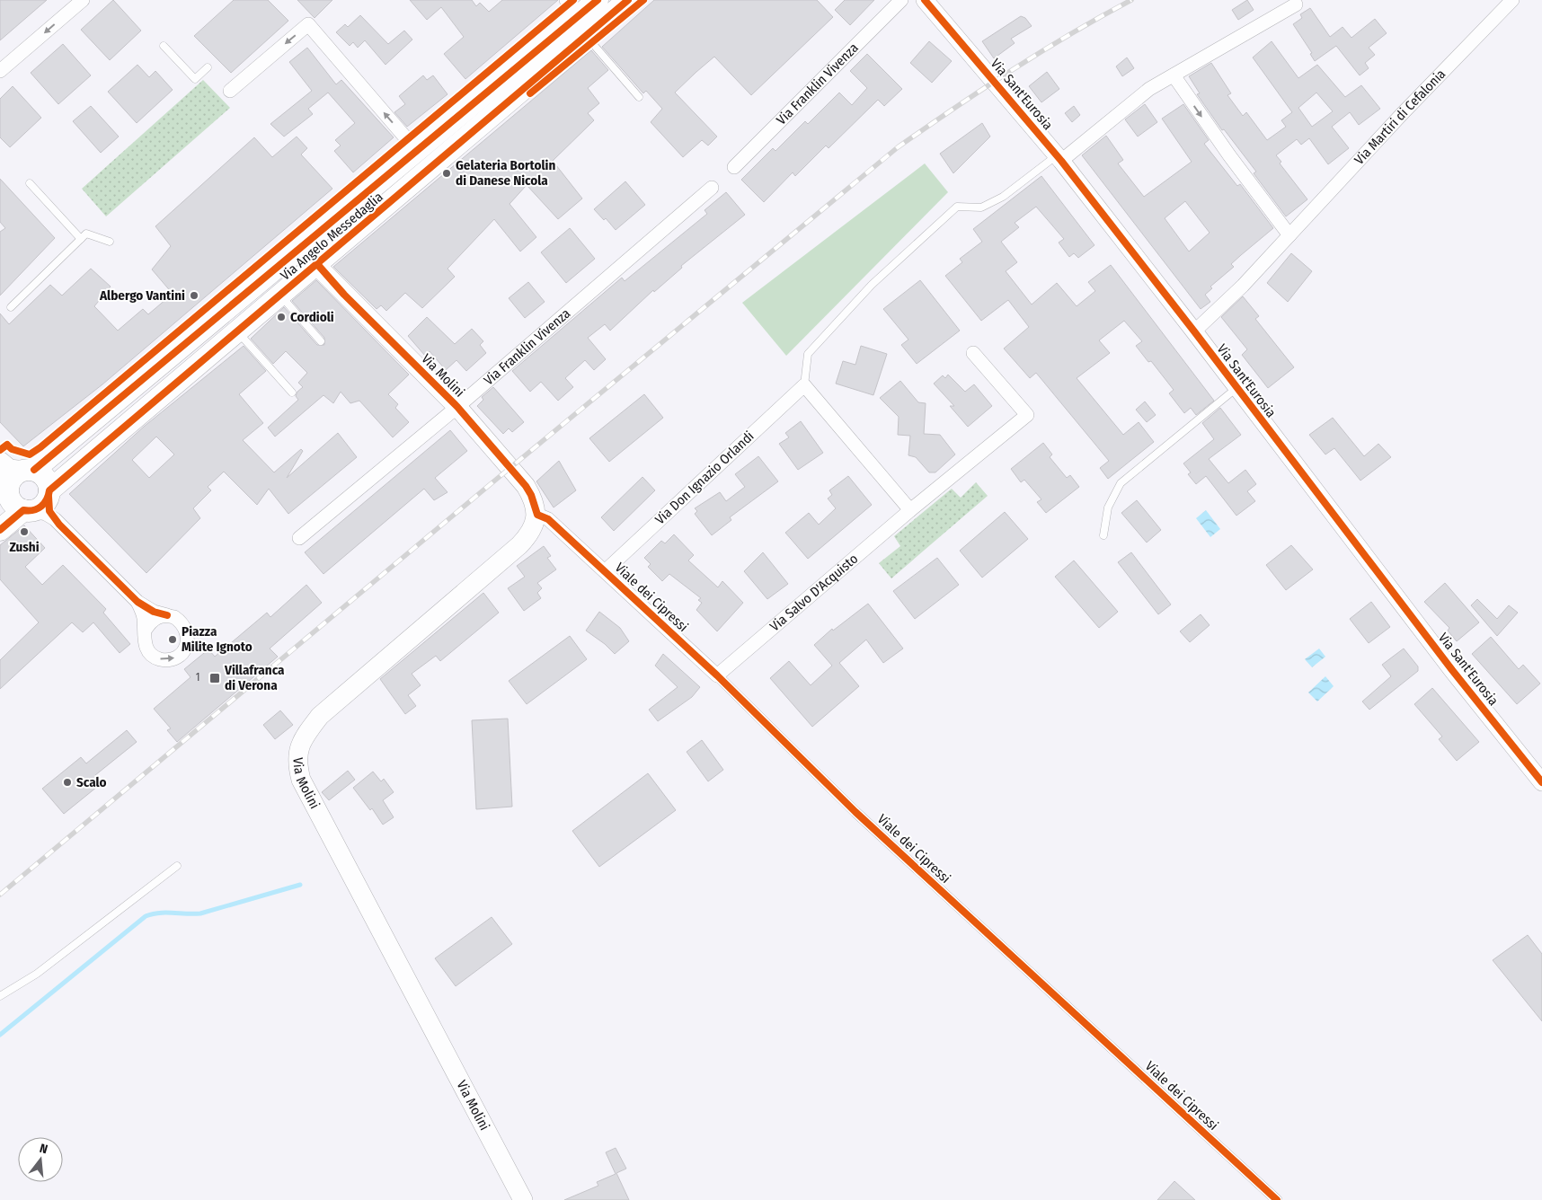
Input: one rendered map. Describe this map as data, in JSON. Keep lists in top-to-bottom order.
{
  "streets": {
    "main road": ["Via Angelo Messedaglia", "Via Molini"],
    "street": [
      "Via Franklin Vivenza",
      "Via Sant'Eurosia",
      "Via Martiri di Cefalonia",
      "Via Don Ignazio Orlandi",
      "Via Salvo D'Acquisto",
      "Viale dei Cipressi"
    ]
  },
  "crossings": [
    ["Via Franklin Vivenza", "Via Molini"],
    ["Via Sant'Eurosia", "Via Martiri di Cefalonia"],
    ["Via Angelo Messedaglia", "Via Molini"],
    ["Via Molini", "Viale dei Cipressi"],
    ["Via Don Ignazio Orlandi", "Viale dei Cipressi"],
    ["Via Salvo D'Acquisto", "Viale dei Cipressi"]
  ],
  "places": {
    "other": [
      "Gelateria Bortolin di Danese Nicola",
      "Albergo Vantini",
      "Cordioli",
      "Zushi",
      "Piazza Milite Ignoto",
      "Scalo"
    ],
    "transit": ["Villafranca di Verona"]
  },
  "house_numbers": ["1"],
  "north": "top"
}
